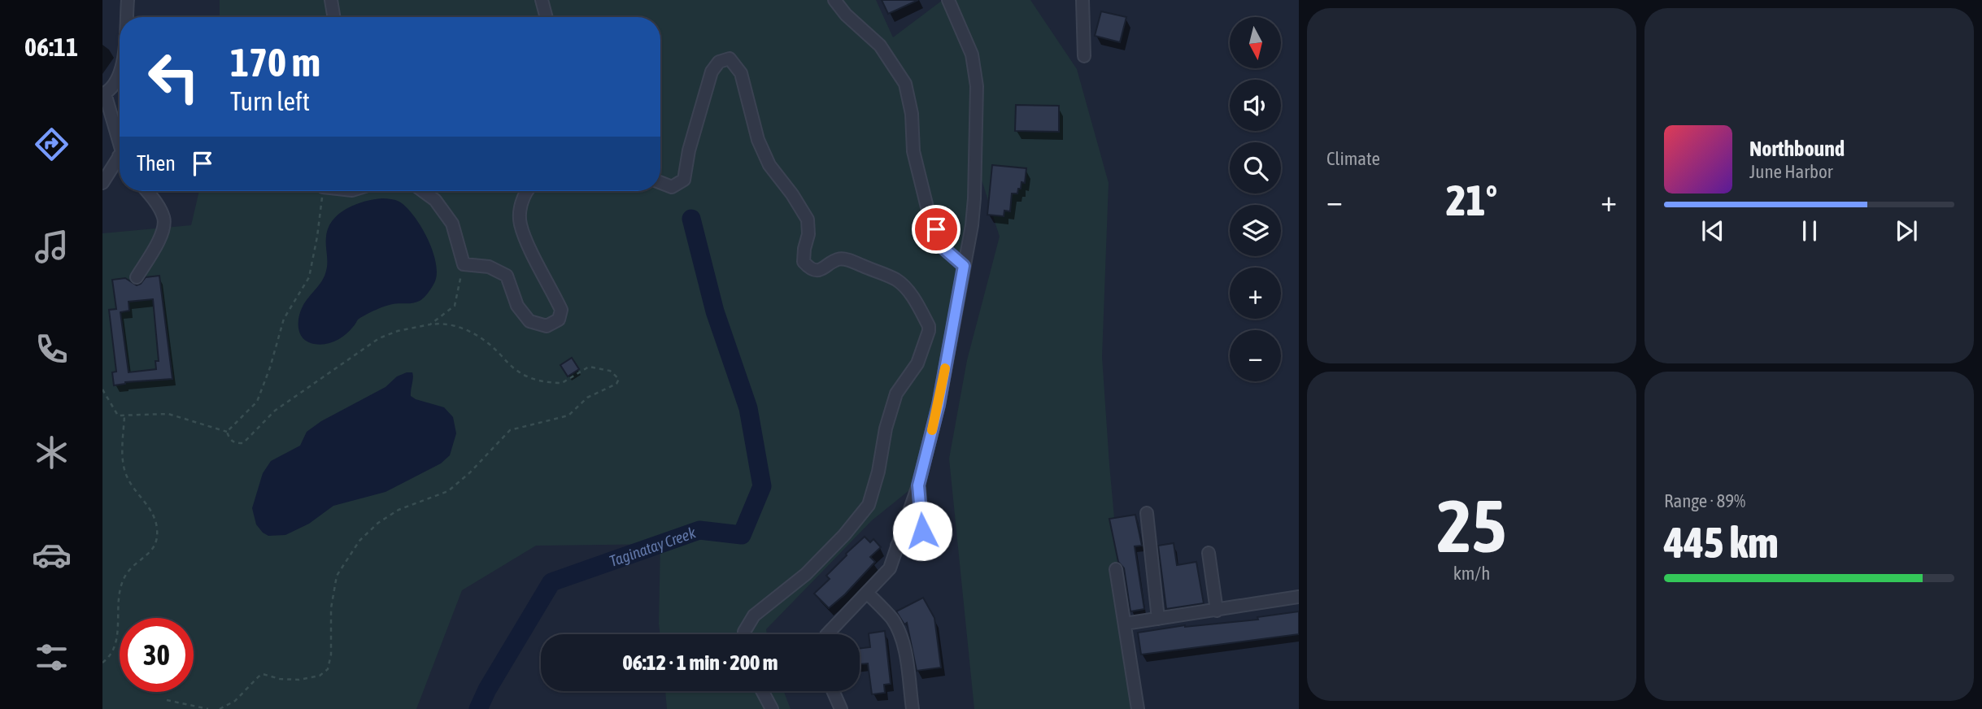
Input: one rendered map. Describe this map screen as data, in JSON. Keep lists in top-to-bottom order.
{
  "water": ["Taginatay Creek"],
  "north": "bottom",
  "page": {
    "tabs": "06:11",
    "tile": [
      "Climate",
      ["25", "km/h"],
      ["Range · 89%", "445 km"]
    ],
    "map_buttons": ["+", "−"],
    "turn": ["170 m", "Turn left"],
    "song": ["Northbound", "June Harbor"],
    "then": "Then",
    "heat": ["−", "21°", "+"],
    "limit": "30",
    "trip": "06:12 · 1 min · 200 m"
  }
}
